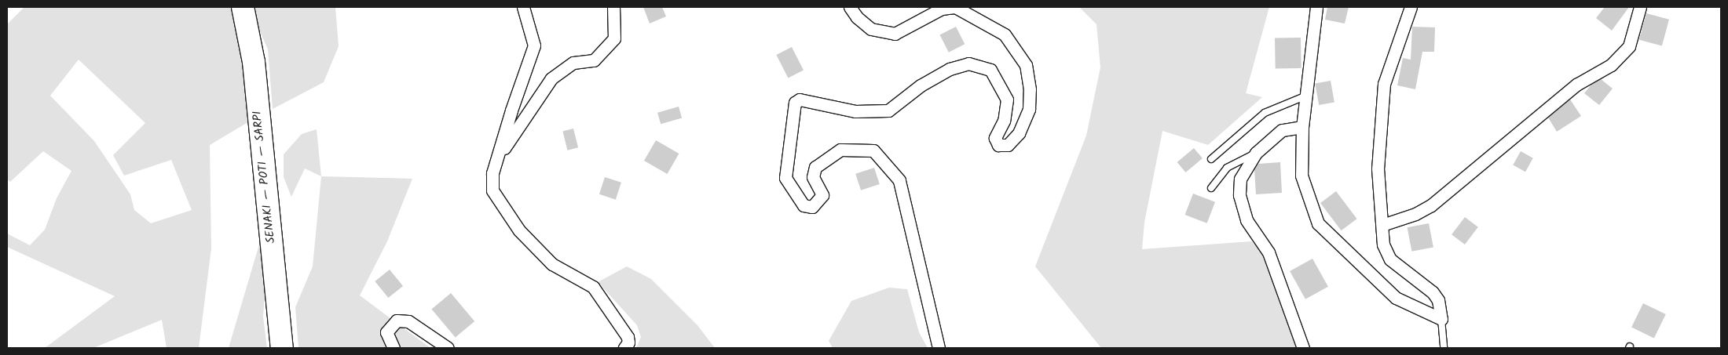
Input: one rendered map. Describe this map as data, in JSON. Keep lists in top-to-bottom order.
{
  "streets": {
    "highway": ["SENAKI — POTI — SARPI"]
  }
}
